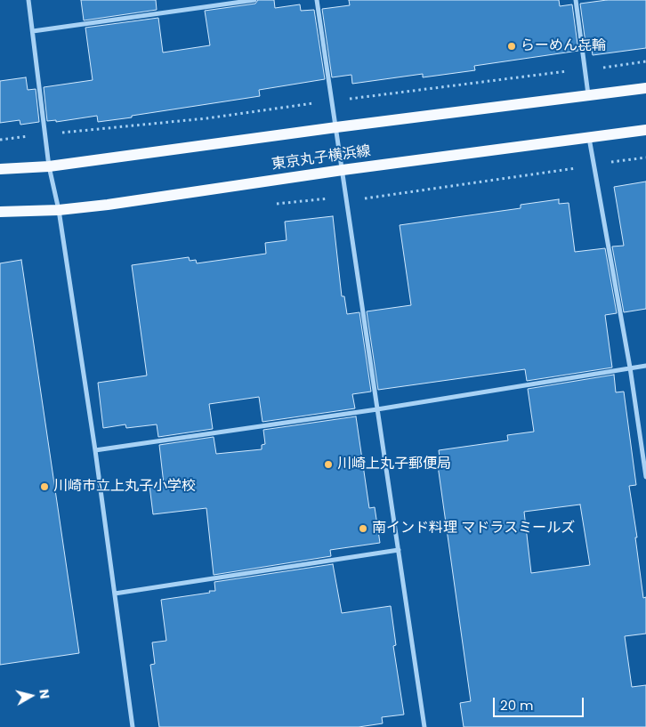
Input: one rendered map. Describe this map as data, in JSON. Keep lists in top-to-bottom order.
{
  "streets": {
    "main road": ["東京丸子横浜線"]
  },
  "places": [
    "らーめん㐂輪",
    "川崎上丸子郵便局",
    "川崎市立上丸子小学校",
    "南インド料理 マドラスミールズ"
  ],
  "scale_bar": "20 m",
  "north": "right"
}
